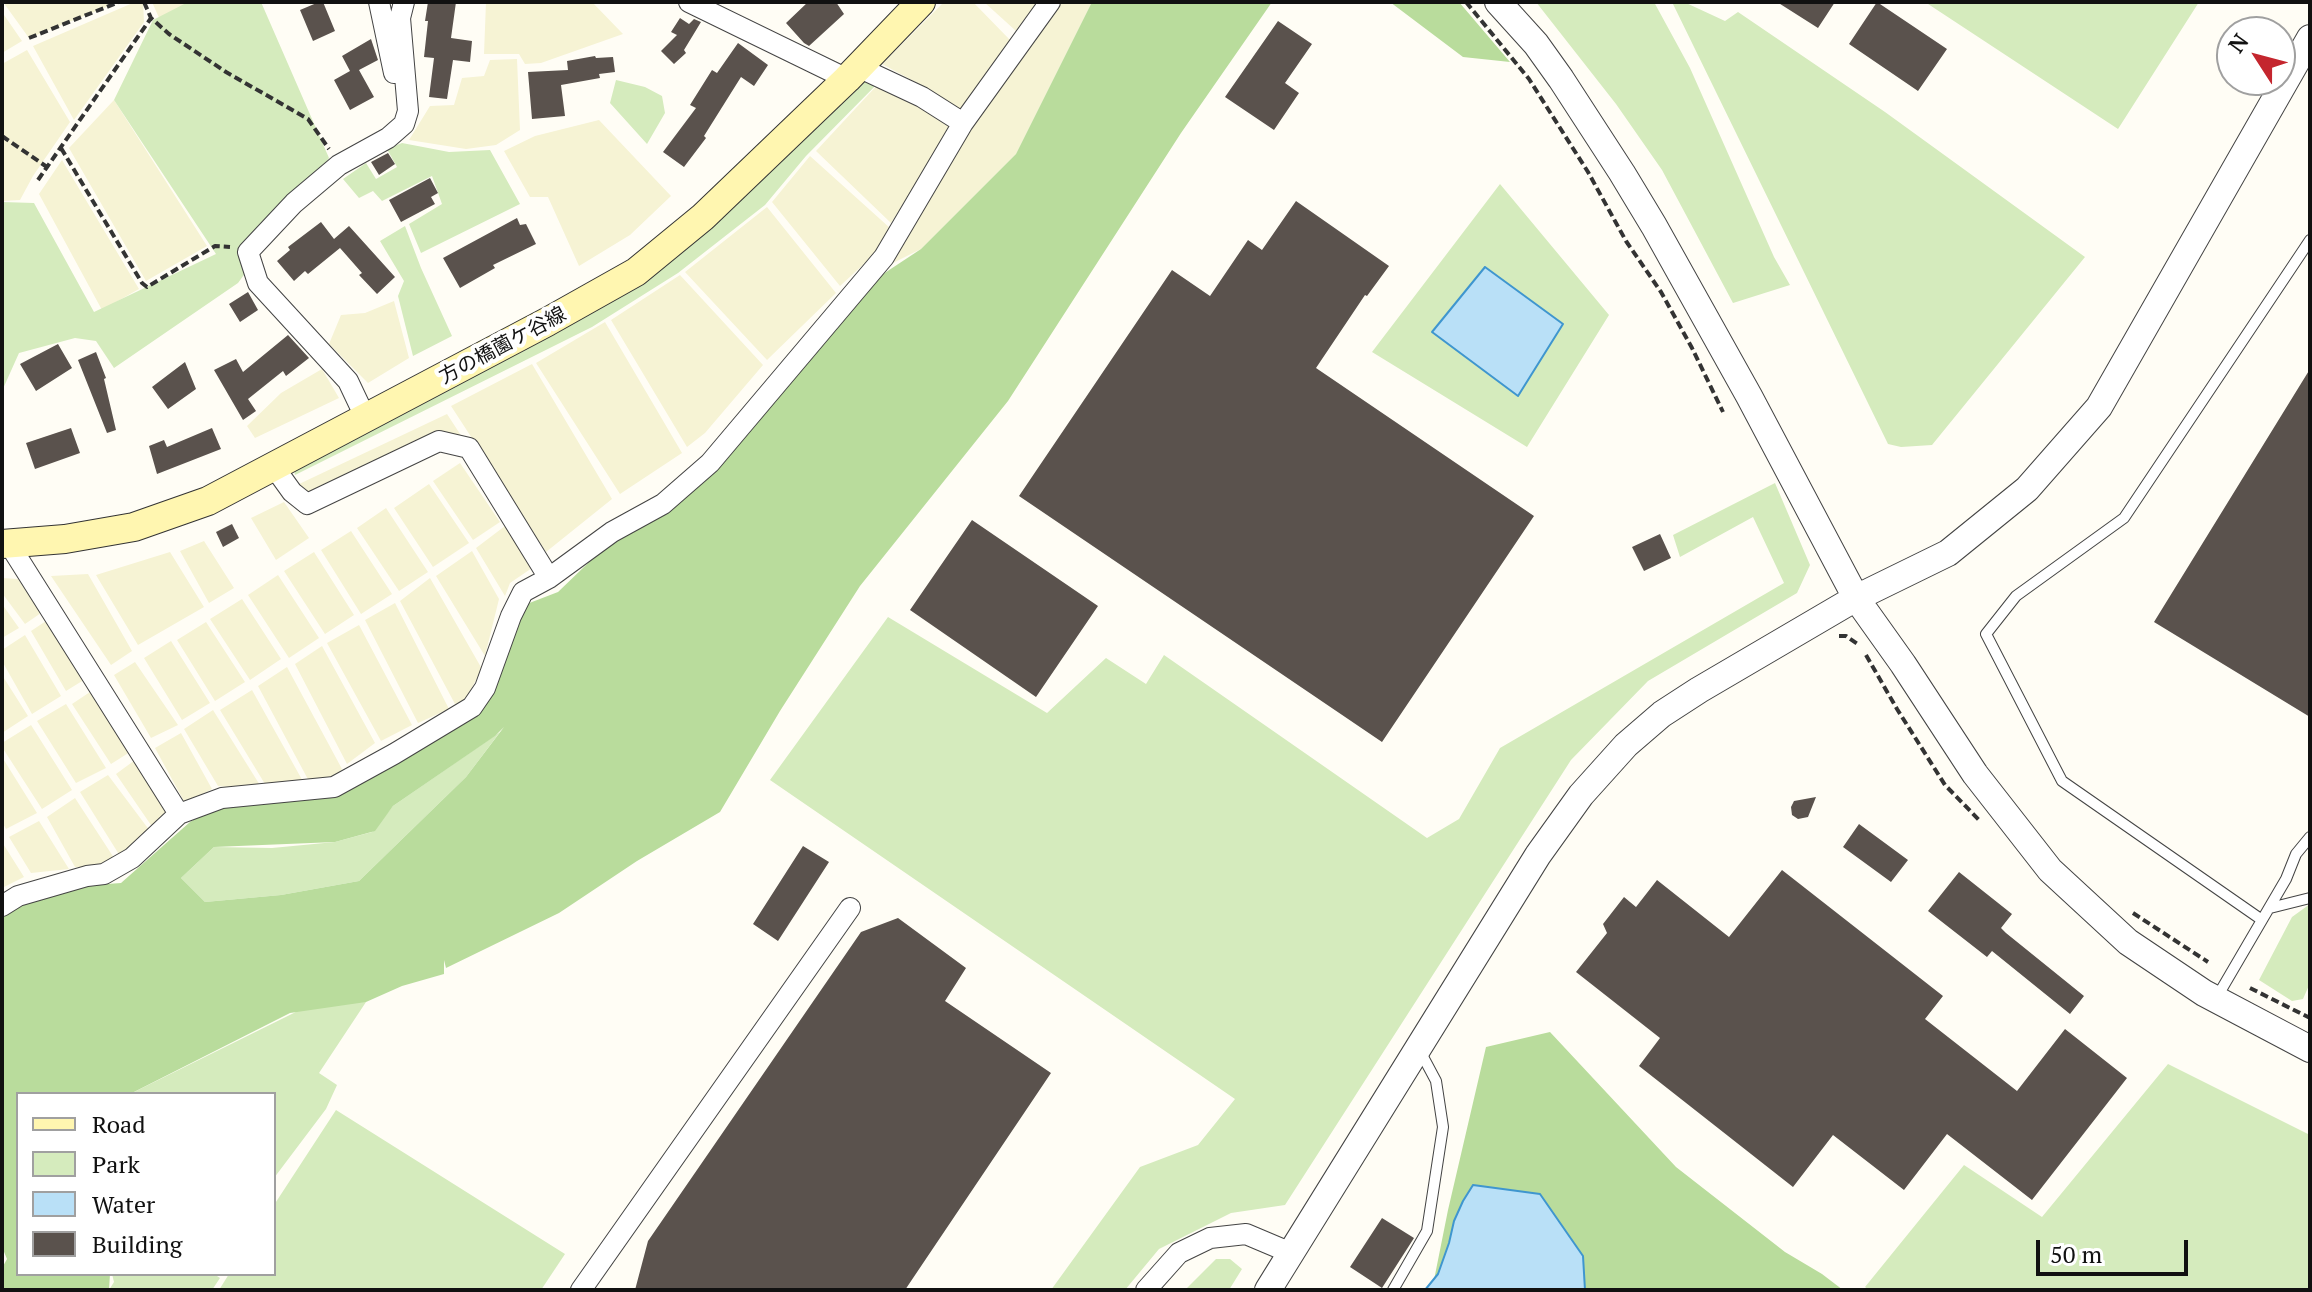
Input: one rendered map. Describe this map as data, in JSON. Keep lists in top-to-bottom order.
{
  "streets": {
    "main road": ["方の橋薗ケ谷線"]
  },
  "legend": [
    "Road",
    "Park",
    "Water",
    "Building"
  ],
  "scale_bar": "50 m",
  "north": "top left"
}
